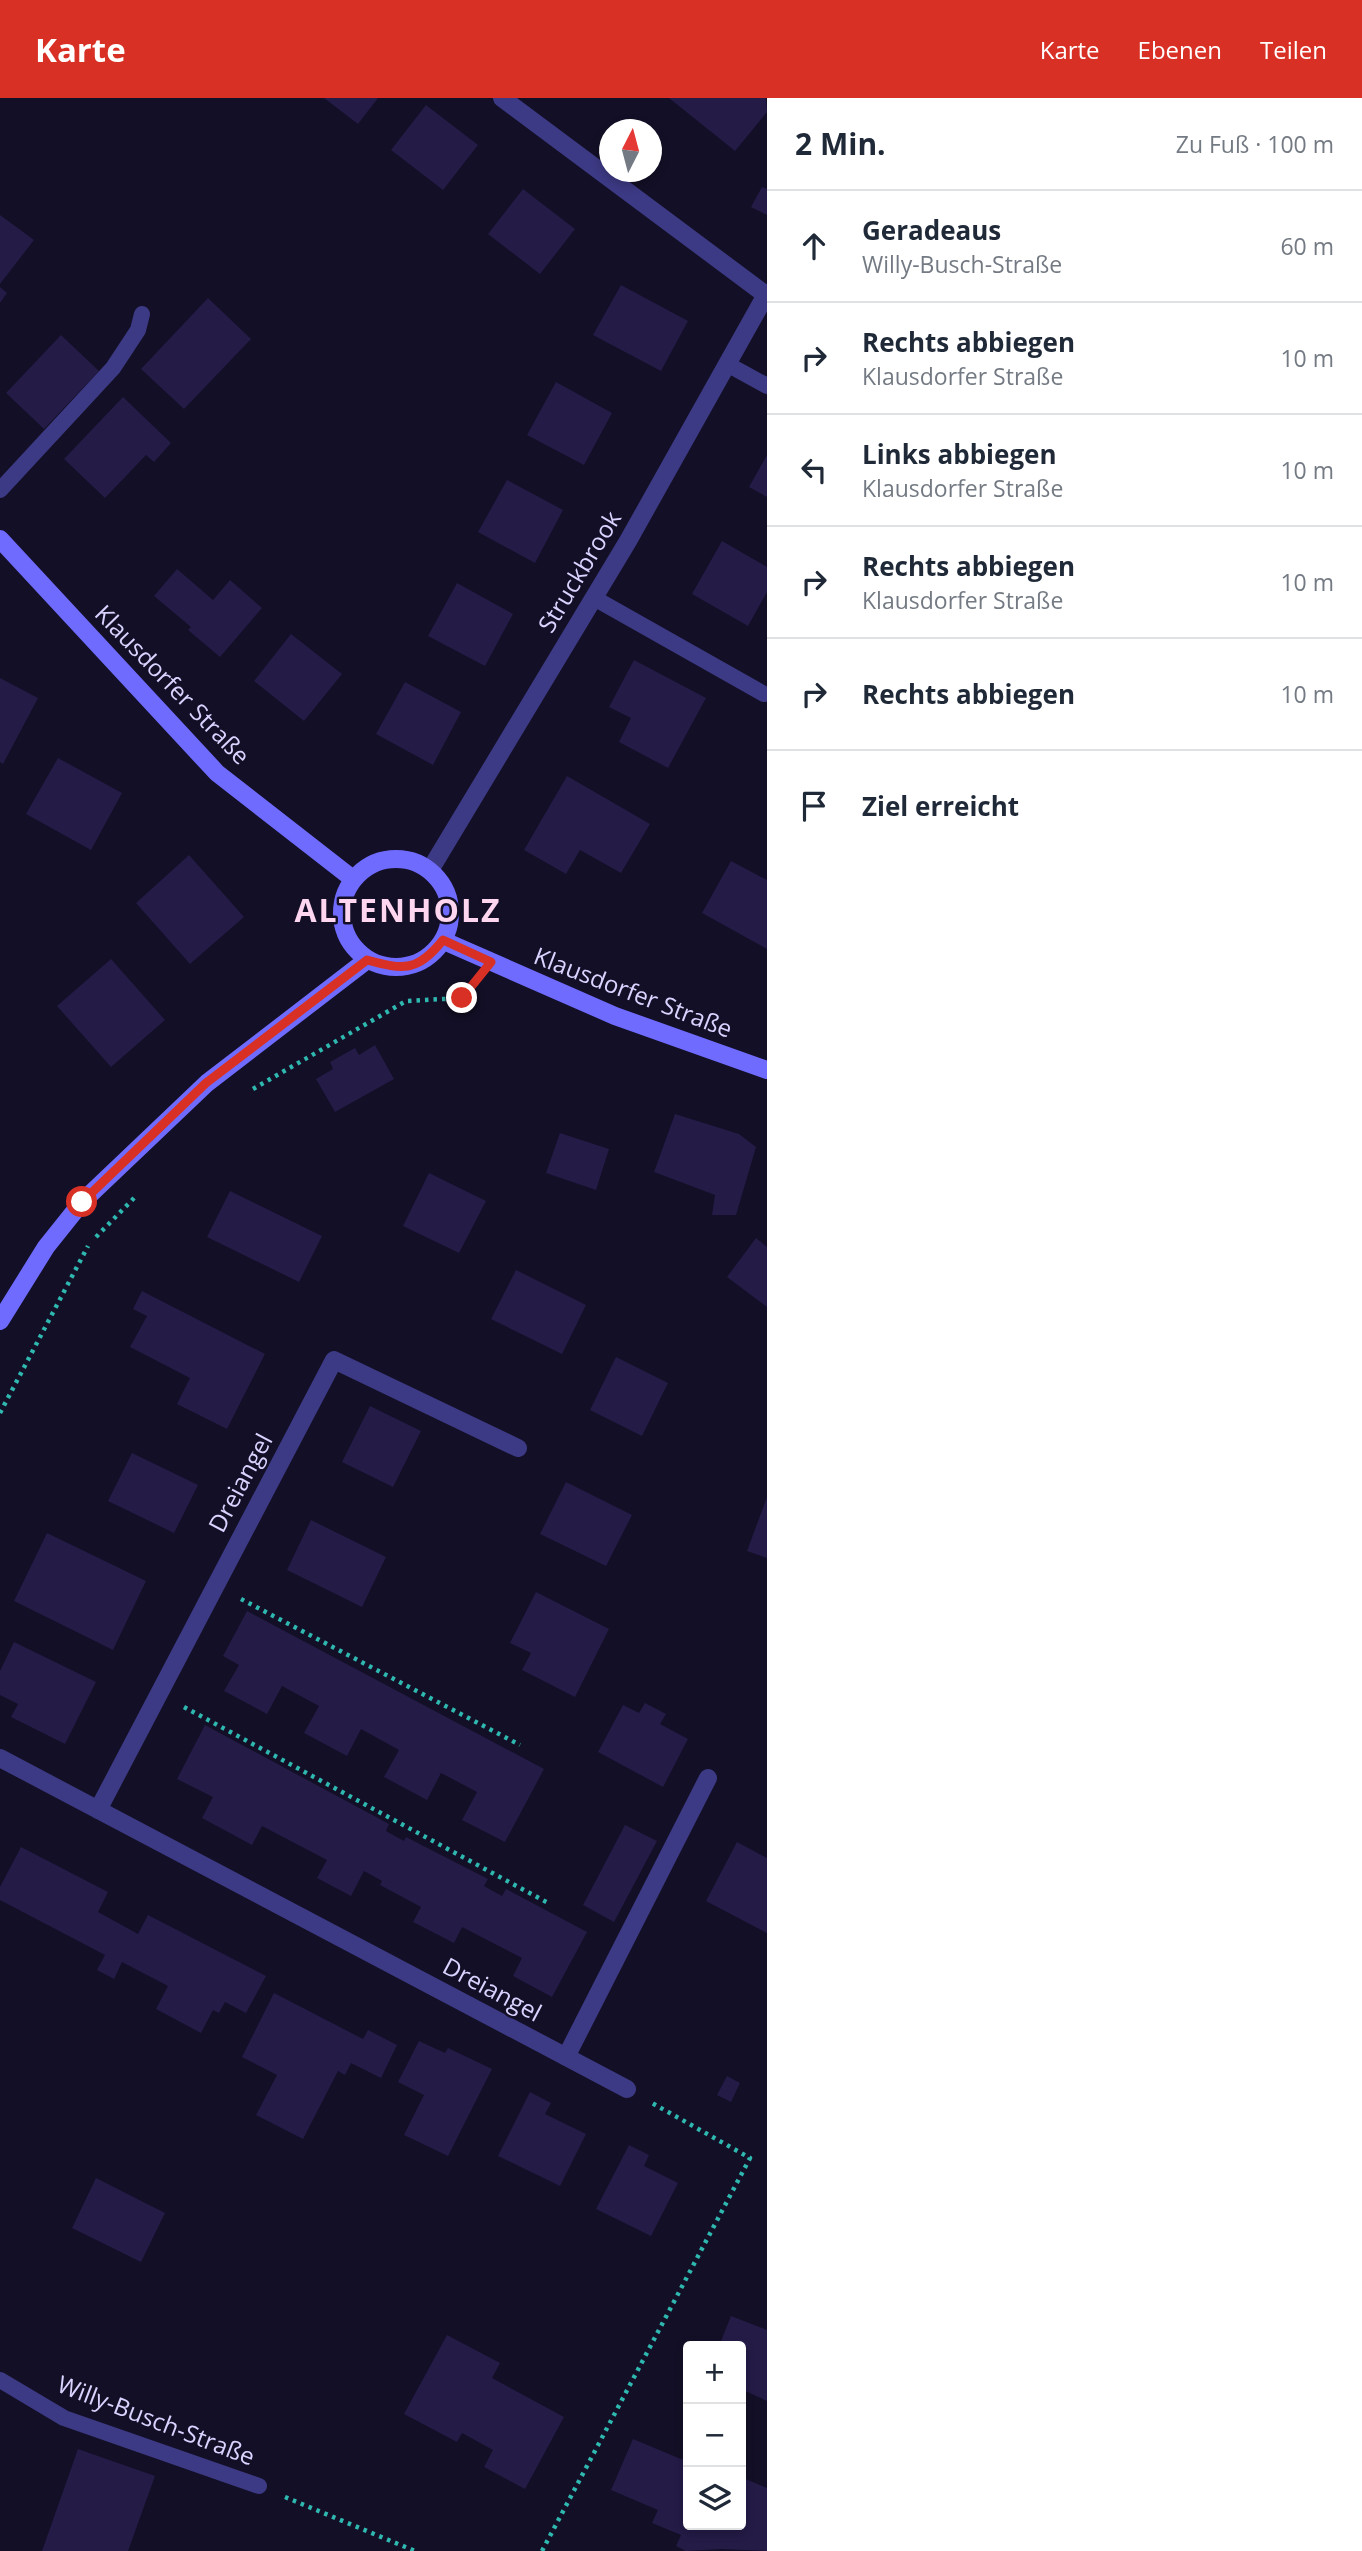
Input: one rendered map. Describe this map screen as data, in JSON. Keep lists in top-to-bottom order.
{
  "streets": {
    "street": ["Struckbrook", "Klausdorfer Straße", "Dreiangel"],
    "lane": ["Willy-Busch-Straße"]
  },
  "crossings": [
    ["Struckbrook", "Klausdorfer Straße"]
  ],
  "districts": ["ALTENHOLZ"],
  "north": "top",
  "page": {
    "header": "Karte",
    "nav": ["Karte", "Ebenen", "Teilen"],
    "heading": ["2 Min.", "Zu Fuß · 100 m"],
    "list": [
      ["Geradeaus", "Willy-Busch-Straße", "60 m"],
      ["Rechts abbiegen", "Klausdorfer Straße", "10 m"],
      ["Links abbiegen", "Klausdorfer Straße", "10 m"],
      ["Rechts abbiegen", "Klausdorfer Straße", "10 m"],
      ["Rechts abbiegen", "10 m"],
      "Ziel erreicht"
    ],
    "map_buttons": ["+", "−"]
  }
}
